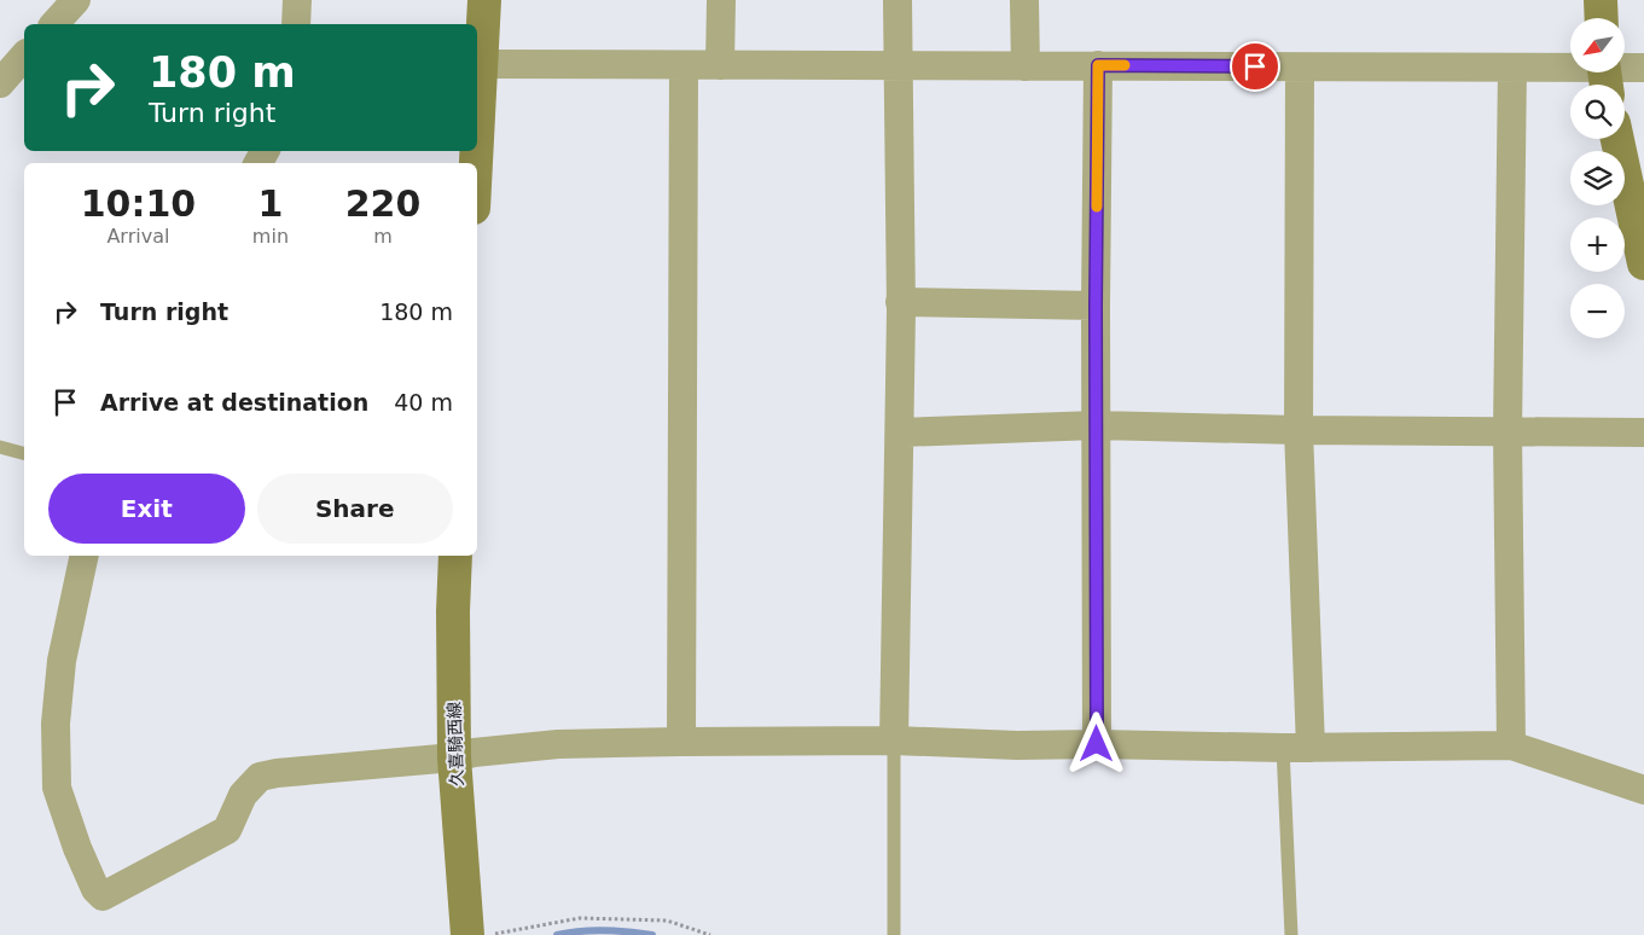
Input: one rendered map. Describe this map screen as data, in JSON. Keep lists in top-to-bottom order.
{
  "streets": {
    "main road": ["久喜騎西線"]
  },
  "north": "bottom left",
  "page": {
    "map_buttons": ["+", "−"],
    "turn": ["180 m", "Turn right"],
    "eta": [
      "10:10",
      "Arrival",
      "1",
      "min",
      "220",
      "m"
    ],
    "list": [
      {
        "name": "Turn right",
        "value": "180 m"
      },
      {
        "name": "Arrive at destination",
        "value": "40 m"
      }
    ],
    "buttons": ["Exit", "Share"]
  }
}
